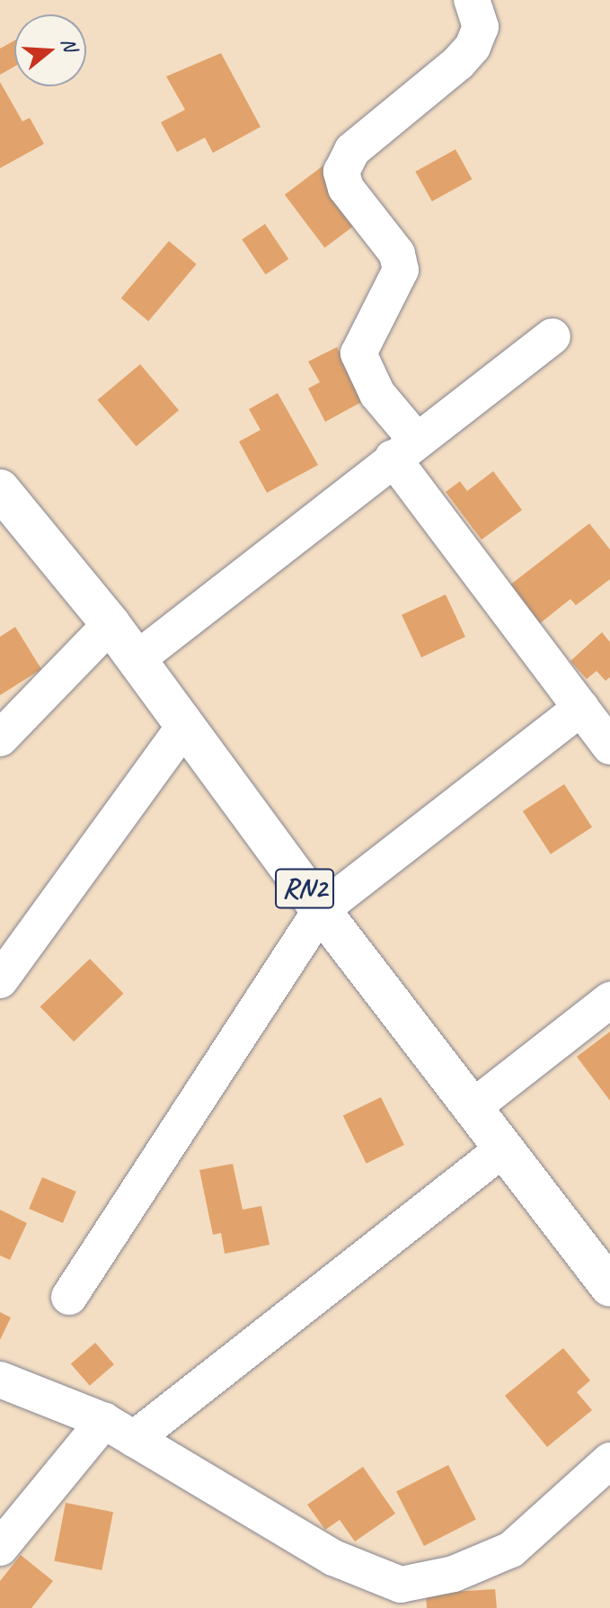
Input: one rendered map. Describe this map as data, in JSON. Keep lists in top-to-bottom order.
{
  "streets": {
    "main road": ["RN2"]
  },
  "north": "right"
}
